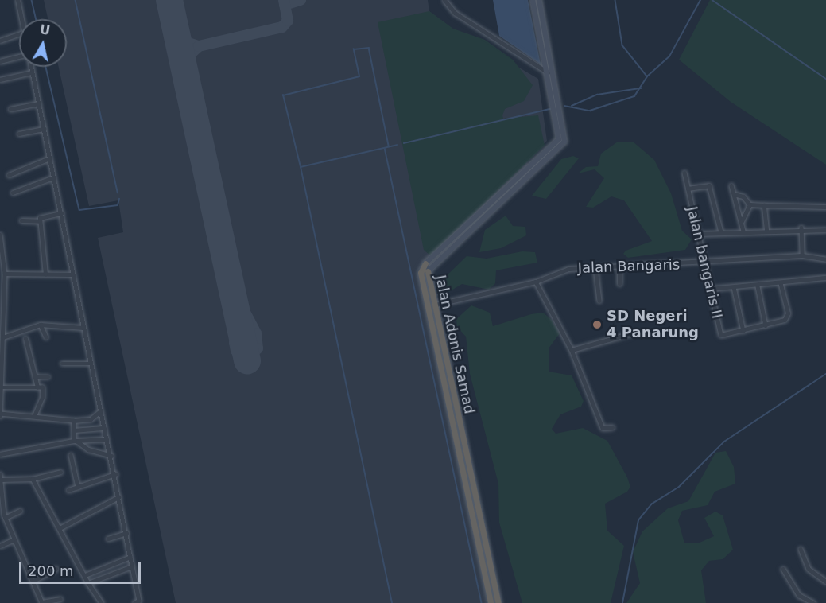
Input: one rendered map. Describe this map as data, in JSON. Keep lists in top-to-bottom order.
{
  "streets": {
    "highway": ["Jalan Adonis Samad"],
    "street": ["Jalan bangaris II", "Jalan Bangaris"]
  },
  "crossings": [
    ["Jalan bangaris II", "Jalan Bangaris"],
    ["Jalan Bangaris", "Jalan Adonis Samad"]
  ],
  "places": ["SD Negeri 4 Panarung"],
  "scale_bar": "200 m",
  "north": "top"
}
